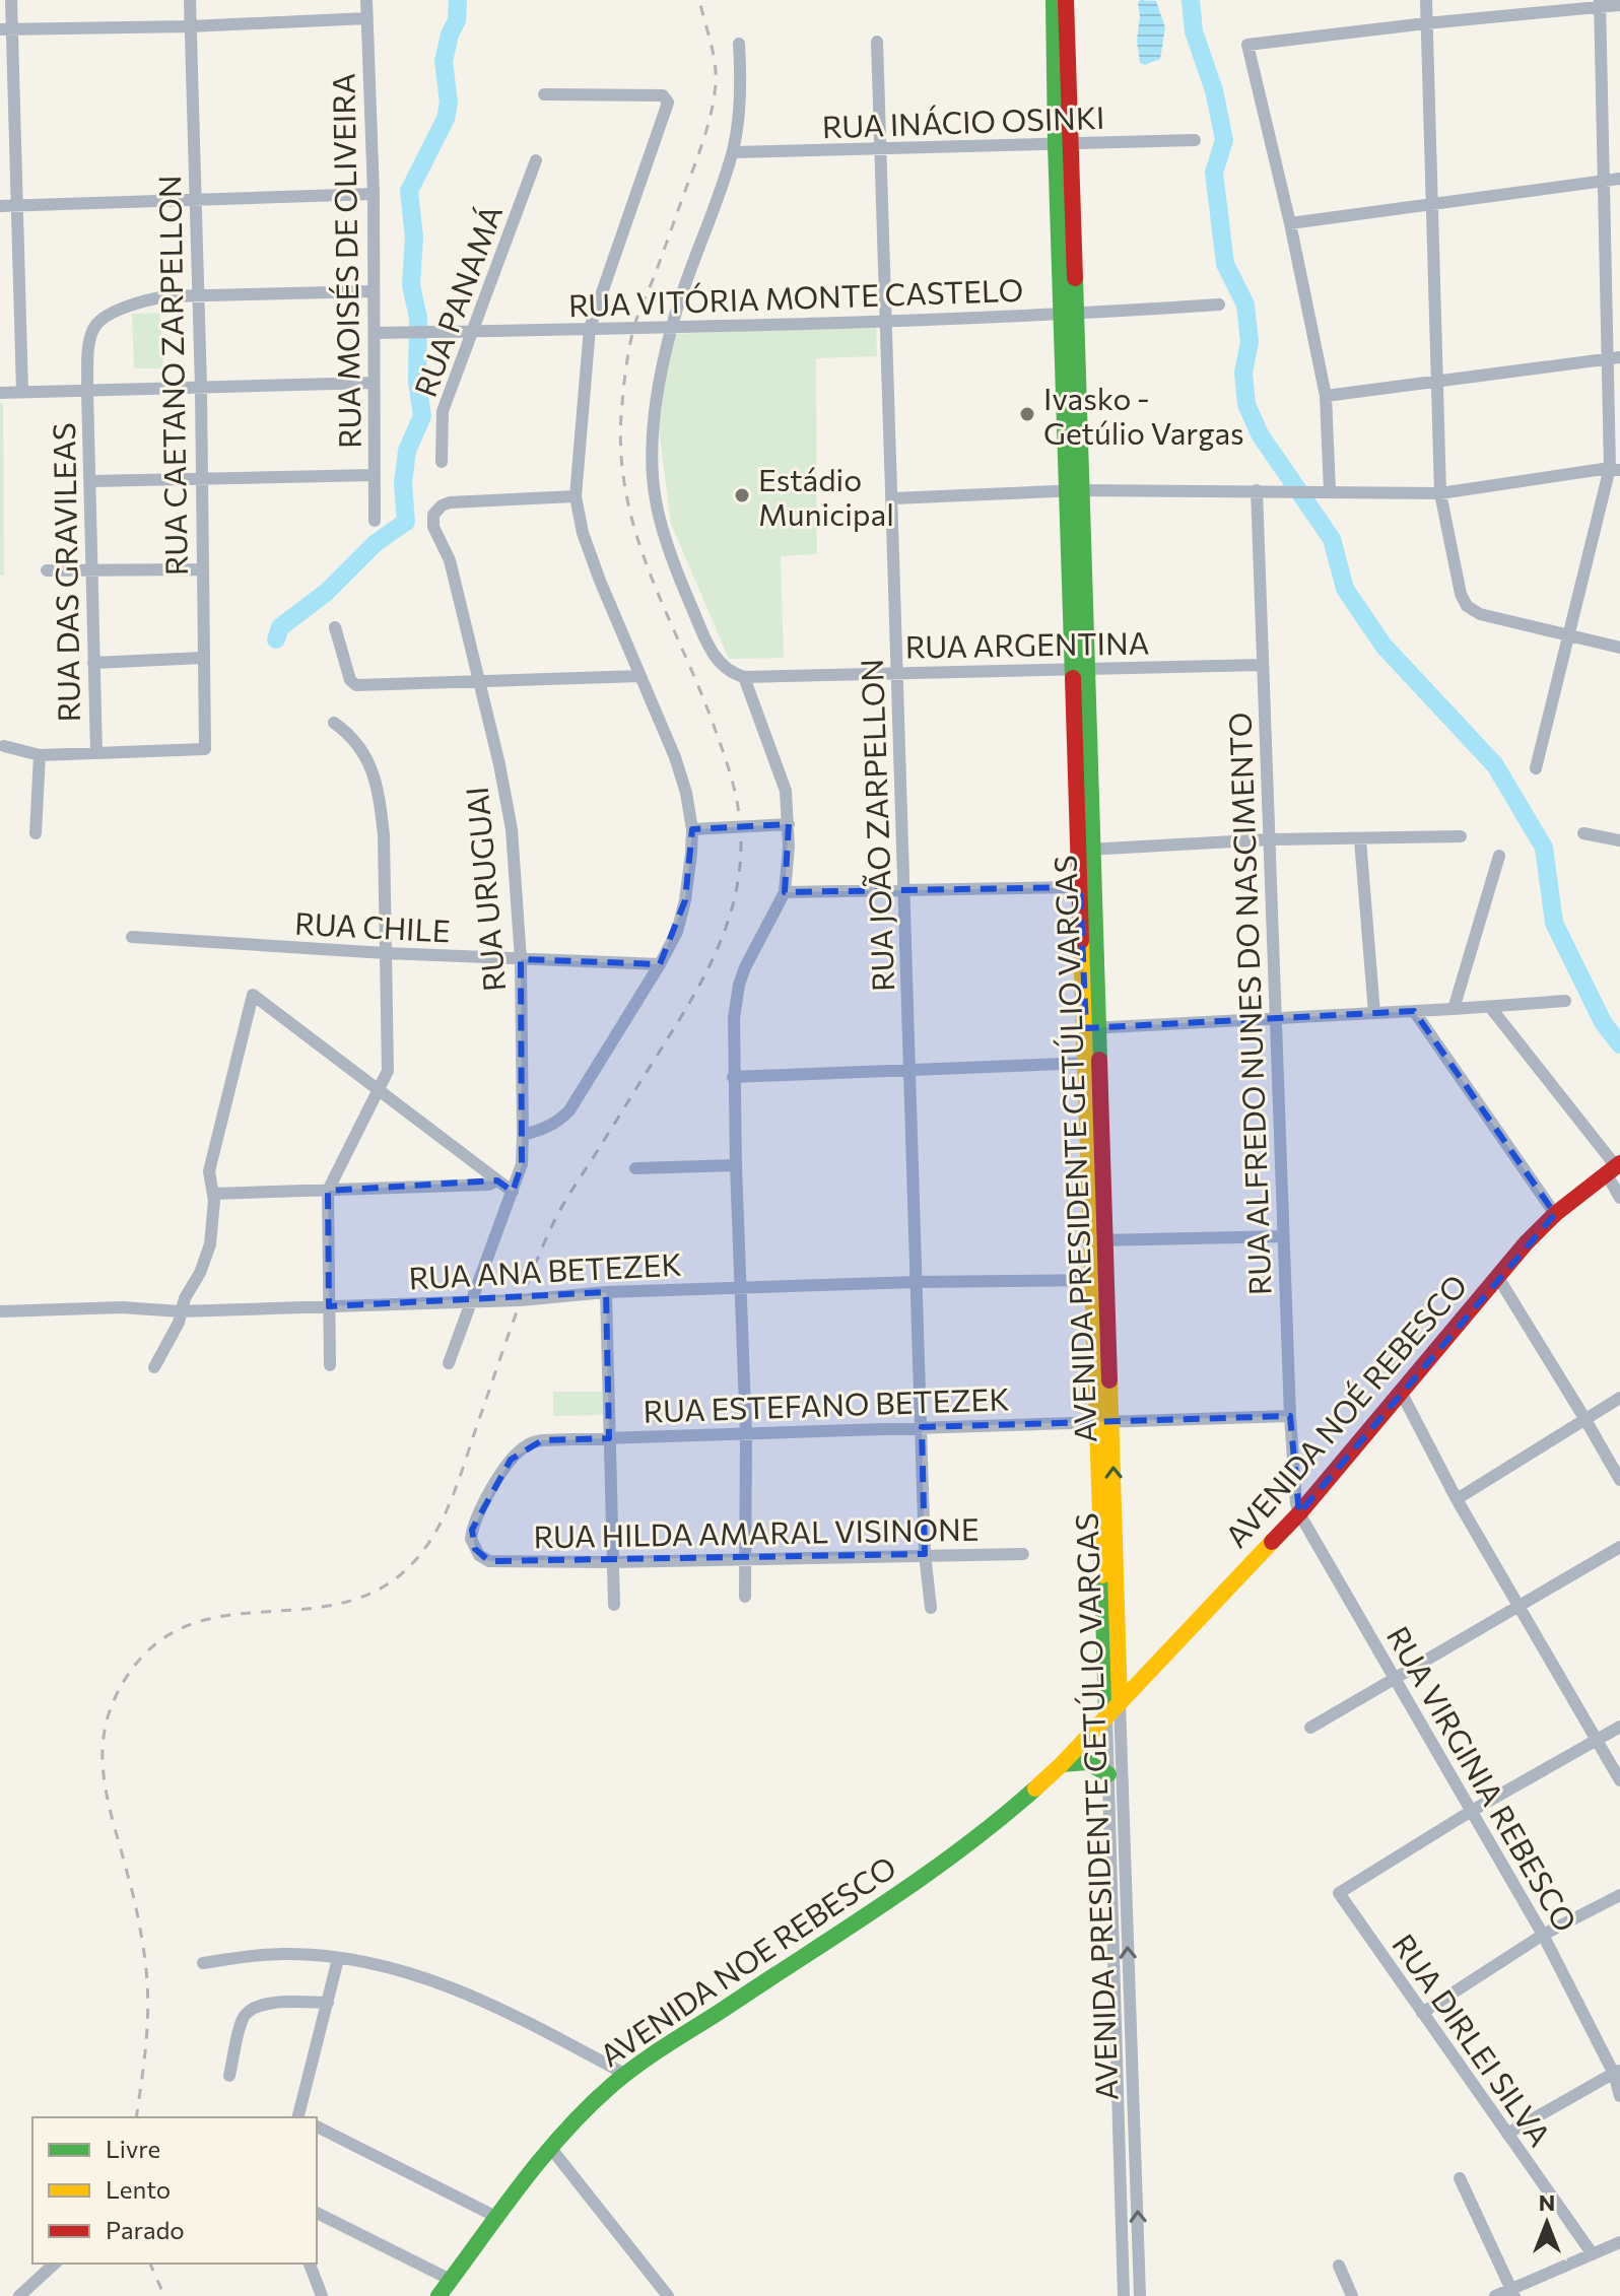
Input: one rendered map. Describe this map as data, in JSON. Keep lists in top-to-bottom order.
{
  "streets": {
    "main road": ["AVENIDA PRESIDENTE GETÚLIO VARGAS", "AVENIDA NOÉ REBESCO", "AVENIDA NOE REBESCO"],
    "street": [
      "RUA INÁCIO OSINKI",
      "RUA MOISÉS DE OLIVEIRA",
      "RUA VITÓRIA MONTE CASTELO",
      "RUA PANAMÁ",
      "RUA CAETANO ZARPELLON",
      "RUA DAS GRAVILEAS",
      "RUA ARGENTINA",
      "RUA JOÃO ZARPELLON",
      "RUA URUGUAI",
      "RUA CHILE",
      "RUA ALFREDO NUNES DO NASCIMENTO",
      "RUA ANA BETEZEK",
      "RUA ESTEFANO BETEZEK",
      "RUA HILDA AMARAL VISINONE",
      "RUA VIRGINIA REBESCO",
      "RUA DIRLEI SILVA"
    ]
  },
  "crossings": [
    ["RUA INÁCIO OSINKI", "RUA JOÃO ZARPELLON"],
    ["RUA INÁCIO OSINKI", "AVENIDA PRESIDENTE GETÚLIO VARGAS"],
    ["RUA MOISÉS DE OLIVEIRA", "RUA VITÓRIA MONTE CASTELO"],
    ["RUA MOISÉS DE OLIVEIRA", "RUA DAS GRAVILEAS"],
    ["RUA VITÓRIA MONTE CASTELO", "RUA PANAMÁ"],
    ["RUA VITÓRIA MONTE CASTELO", "RUA JOÃO ZARPELLON"],
    ["RUA VITÓRIA MONTE CASTELO", "AVENIDA PRESIDENTE GETÚLIO VARGAS"],
    ["RUA CAETANO ZARPELLON", "RUA DAS GRAVILEAS"],
    ["RUA ARGENTINA", "RUA JOÃO ZARPELLON"],
    ["RUA ARGENTINA", "RUA ALFREDO NUNES DO NASCIMENTO"],
    ["RUA ARGENTINA", "AVENIDA PRESIDENTE GETÚLIO VARGAS"],
    ["RUA JOÃO ZARPELLON", "RUA ANA BETEZEK"],
    ["RUA JOÃO ZARPELLON", "RUA ESTEFANO BETEZEK"],
    ["RUA JOÃO ZARPELLON", "RUA HILDA AMARAL VISINONE"],
    ["RUA URUGUAI", "RUA CHILE"],
    ["RUA URUGUAI", "RUA ANA BETEZEK"],
    ["RUA ALFREDO NUNES DO NASCIMENTO", "RUA ESTEFANO BETEZEK"],
    ["RUA ALFREDO NUNES DO NASCIMENTO", "AVENIDA NOÉ REBESCO"],
    ["RUA ALFREDO NUNES DO NASCIMENTO", "RUA VIRGINIA REBESCO"],
    ["AVENIDA PRESIDENTE GETÚLIO VARGAS", "RUA ANA BETEZEK"],
    ["AVENIDA PRESIDENTE GETÚLIO VARGAS", "RUA ESTEFANO BETEZEK"],
    ["AVENIDA PRESIDENTE GETÚLIO VARGAS", "AVENIDA NOÉ REBESCO"],
    ["AVENIDA PRESIDENTE GETÚLIO VARGAS", "AVENIDA NOE REBESCO"],
    ["RUA ESTEFANO BETEZEK", "RUA HILDA AMARAL VISINONE"],
    ["AVENIDA NOÉ REBESCO", "RUA VIRGINIA REBESCO"],
    ["AVENIDA NOÉ REBESCO", "AVENIDA NOE REBESCO"],
    ["RUA VIRGINIA REBESCO", "RUA DIRLEI SILVA"]
  ],
  "places": ["Ivasko - Getúlio Vargas", "Estádio Municipal"],
  "legend": ["Livre", "Lento", "Parado"],
  "north": "top"
}
